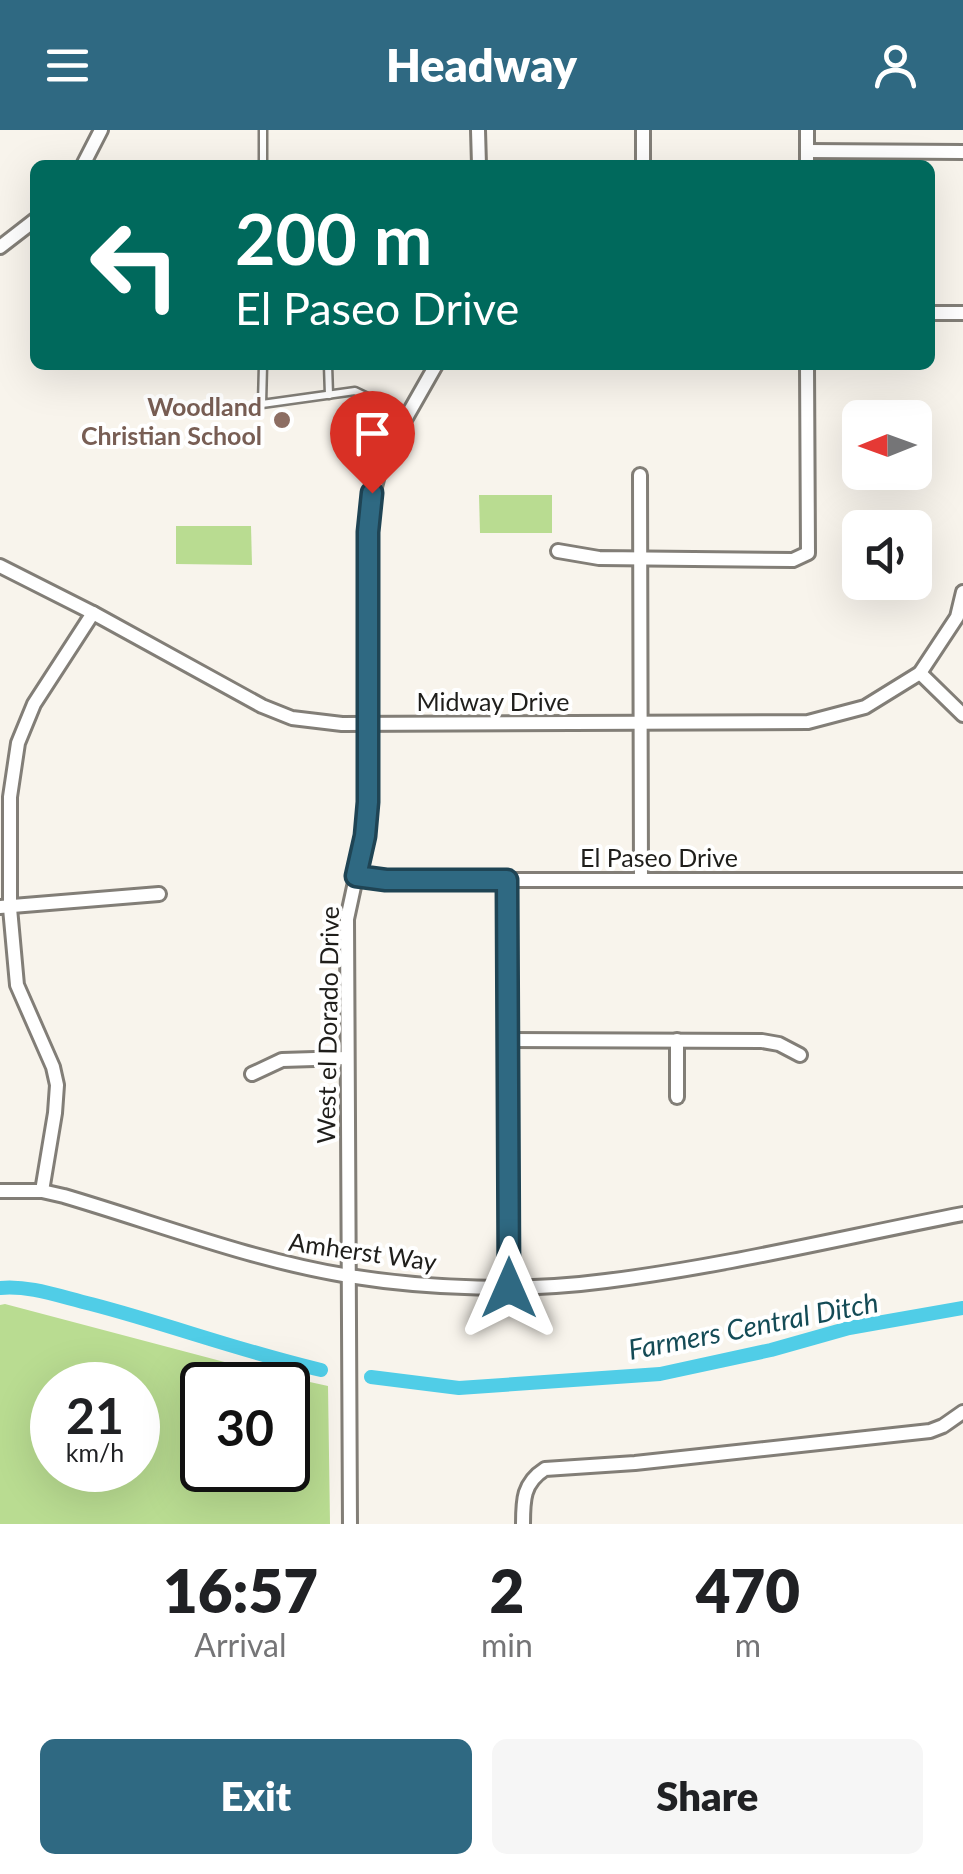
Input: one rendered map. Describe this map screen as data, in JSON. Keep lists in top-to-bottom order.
{
  "streets": {
    "street": [
      "Midway Drive",
      "El Paseo Drive",
      "West el Dorado Drive",
      "Amherst Way"
    ]
  },
  "crossings": [
    ["Midway Drive", "West el Dorado Drive"],
    ["El Paseo Drive", "West el Dorado Drive"],
    ["West el Dorado Drive", "Amherst Way"]
  ],
  "water": ["Farmers Central Ditch"],
  "places": ["Woodland Christian School"],
  "north": "left",
  "page": {
    "header": "Headway",
    "turn": ["200 m", "El Paseo Drive"],
    "speed": "21 km/h",
    "limit": "30",
    "eta": [
      "16:57",
      "Arrival",
      "2",
      "min",
      "470",
      "m"
    ],
    "buttons": ["Exit", "Share"]
  }
}
